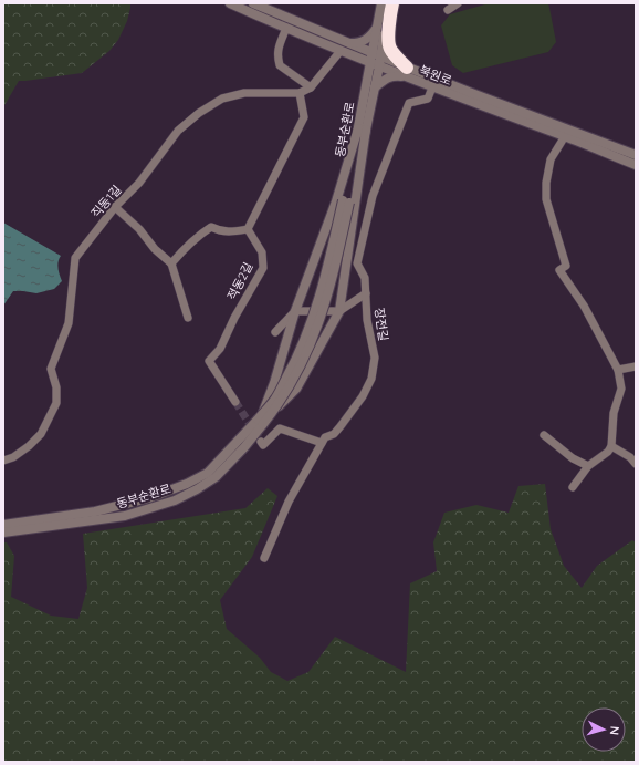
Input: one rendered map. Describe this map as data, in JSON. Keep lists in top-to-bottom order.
{
  "streets": {
    "street": [
      "북원로",
      "동부순환로",
      "직동1길",
      "적동2길",
      "장전길"
    ]
  },
  "crossings": [
    ["북원로", "동부순환로"],
    ["북원로", "직동1길"],
    ["북원로", "장전길"]
  ],
  "north": "right"
}
